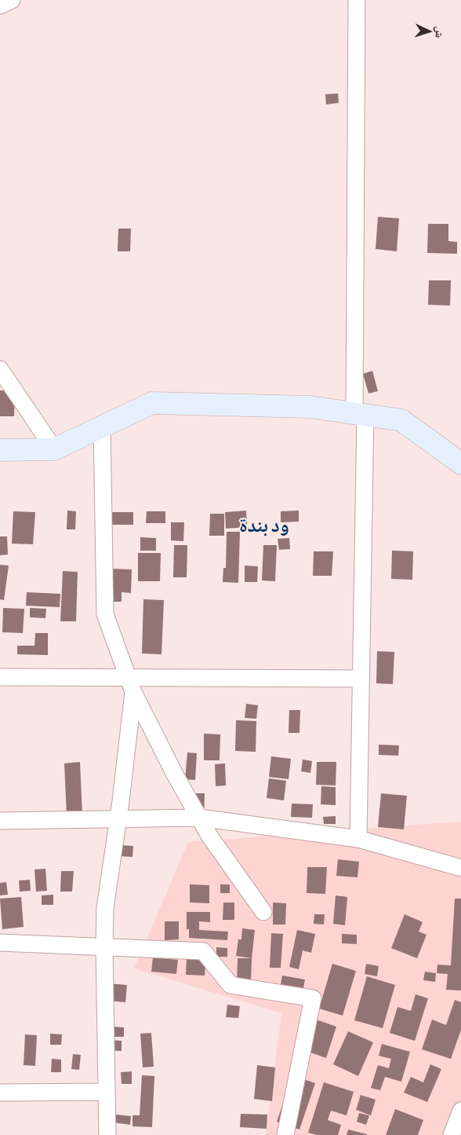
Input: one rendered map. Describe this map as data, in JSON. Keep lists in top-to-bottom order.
{
  "districts": ["ود بندة"],
  "north": "right"
}
